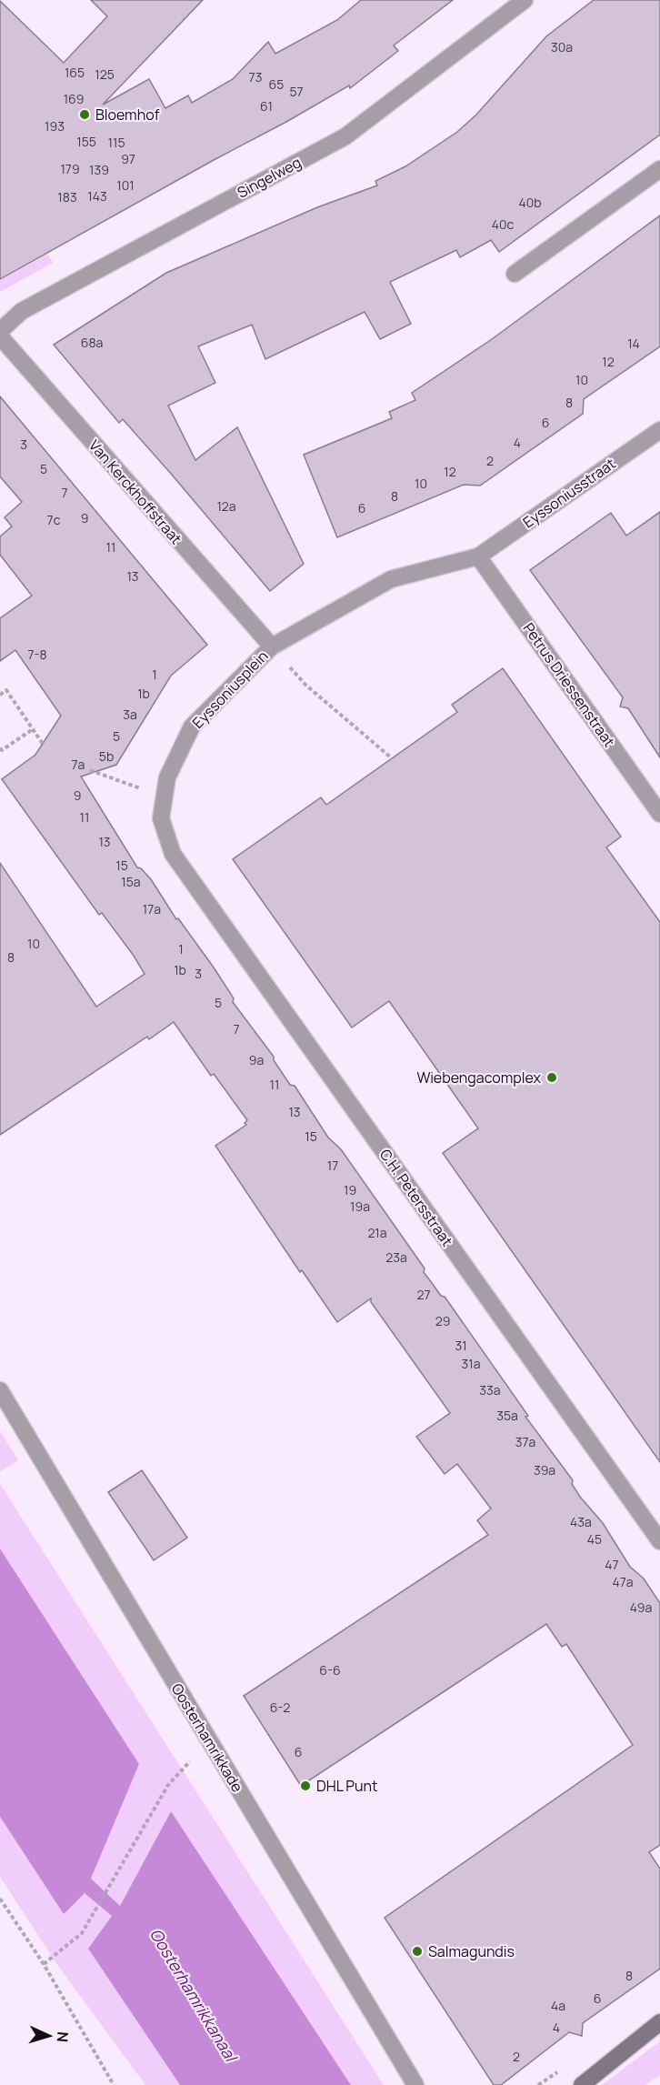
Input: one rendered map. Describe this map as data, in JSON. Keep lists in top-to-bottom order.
{
  "streets": {
    "street": [
      "Singelweg",
      "Van Kerckhoffstraat",
      "Eyssoniusstraat",
      "Petrus Driessenstraat",
      "Eyssoniusplein",
      "C.H. Petersstraat",
      "Oosterhamrikkade"
    ]
  },
  "crossings": [
    ["Van Kerckhoffstraat", "Eyssoniusplein"],
    ["Eyssoniusstraat", "Petrus Driessenstraat"],
    ["Eyssoniusstraat", "Eyssoniusplein"],
    ["Petrus Driessenstraat", "Eyssoniusplein"],
    ["Eyssoniusplein", "C.H. Petersstraat"]
  ],
  "water": ["Oosterhamrikkanaal"],
  "places": [
    "Bloemhof",
    "Wiebengacomplex",
    "DHL Punt",
    "Salmagundis"
  ],
  "house_numbers": [
    "30a",
    "165",
    "125",
    "73",
    "65",
    "57",
    "169",
    "61",
    "193",
    "155",
    "115",
    "97",
    "179",
    "139",
    "101",
    "143",
    "183",
    "40b",
    "40c",
    "68a",
    "14",
    "12",
    "10",
    "8",
    "6",
    "4",
    "3",
    "2",
    "5",
    "12",
    "10",
    "7",
    "8",
    "12a",
    "6",
    "9",
    "7c",
    "11",
    "13",
    "7-8",
    "1",
    "1b",
    "3a",
    "5",
    "5b",
    "7a",
    "9",
    "11",
    "13",
    "15",
    "15a",
    "17a",
    "10",
    "1",
    "8",
    "1b",
    "3",
    "5",
    "7",
    "9a",
    "11",
    "13",
    "15",
    "17",
    "19",
    "19a",
    "21a",
    "23a",
    "27",
    "29",
    "31",
    "31a",
    "33a",
    "35a",
    "37a",
    "39a",
    "43a",
    "45",
    "47",
    "47a",
    "49a",
    "6-6",
    "6-2",
    "6",
    "8",
    "6",
    "4a",
    "4",
    "2"
  ],
  "north": "right"
}
